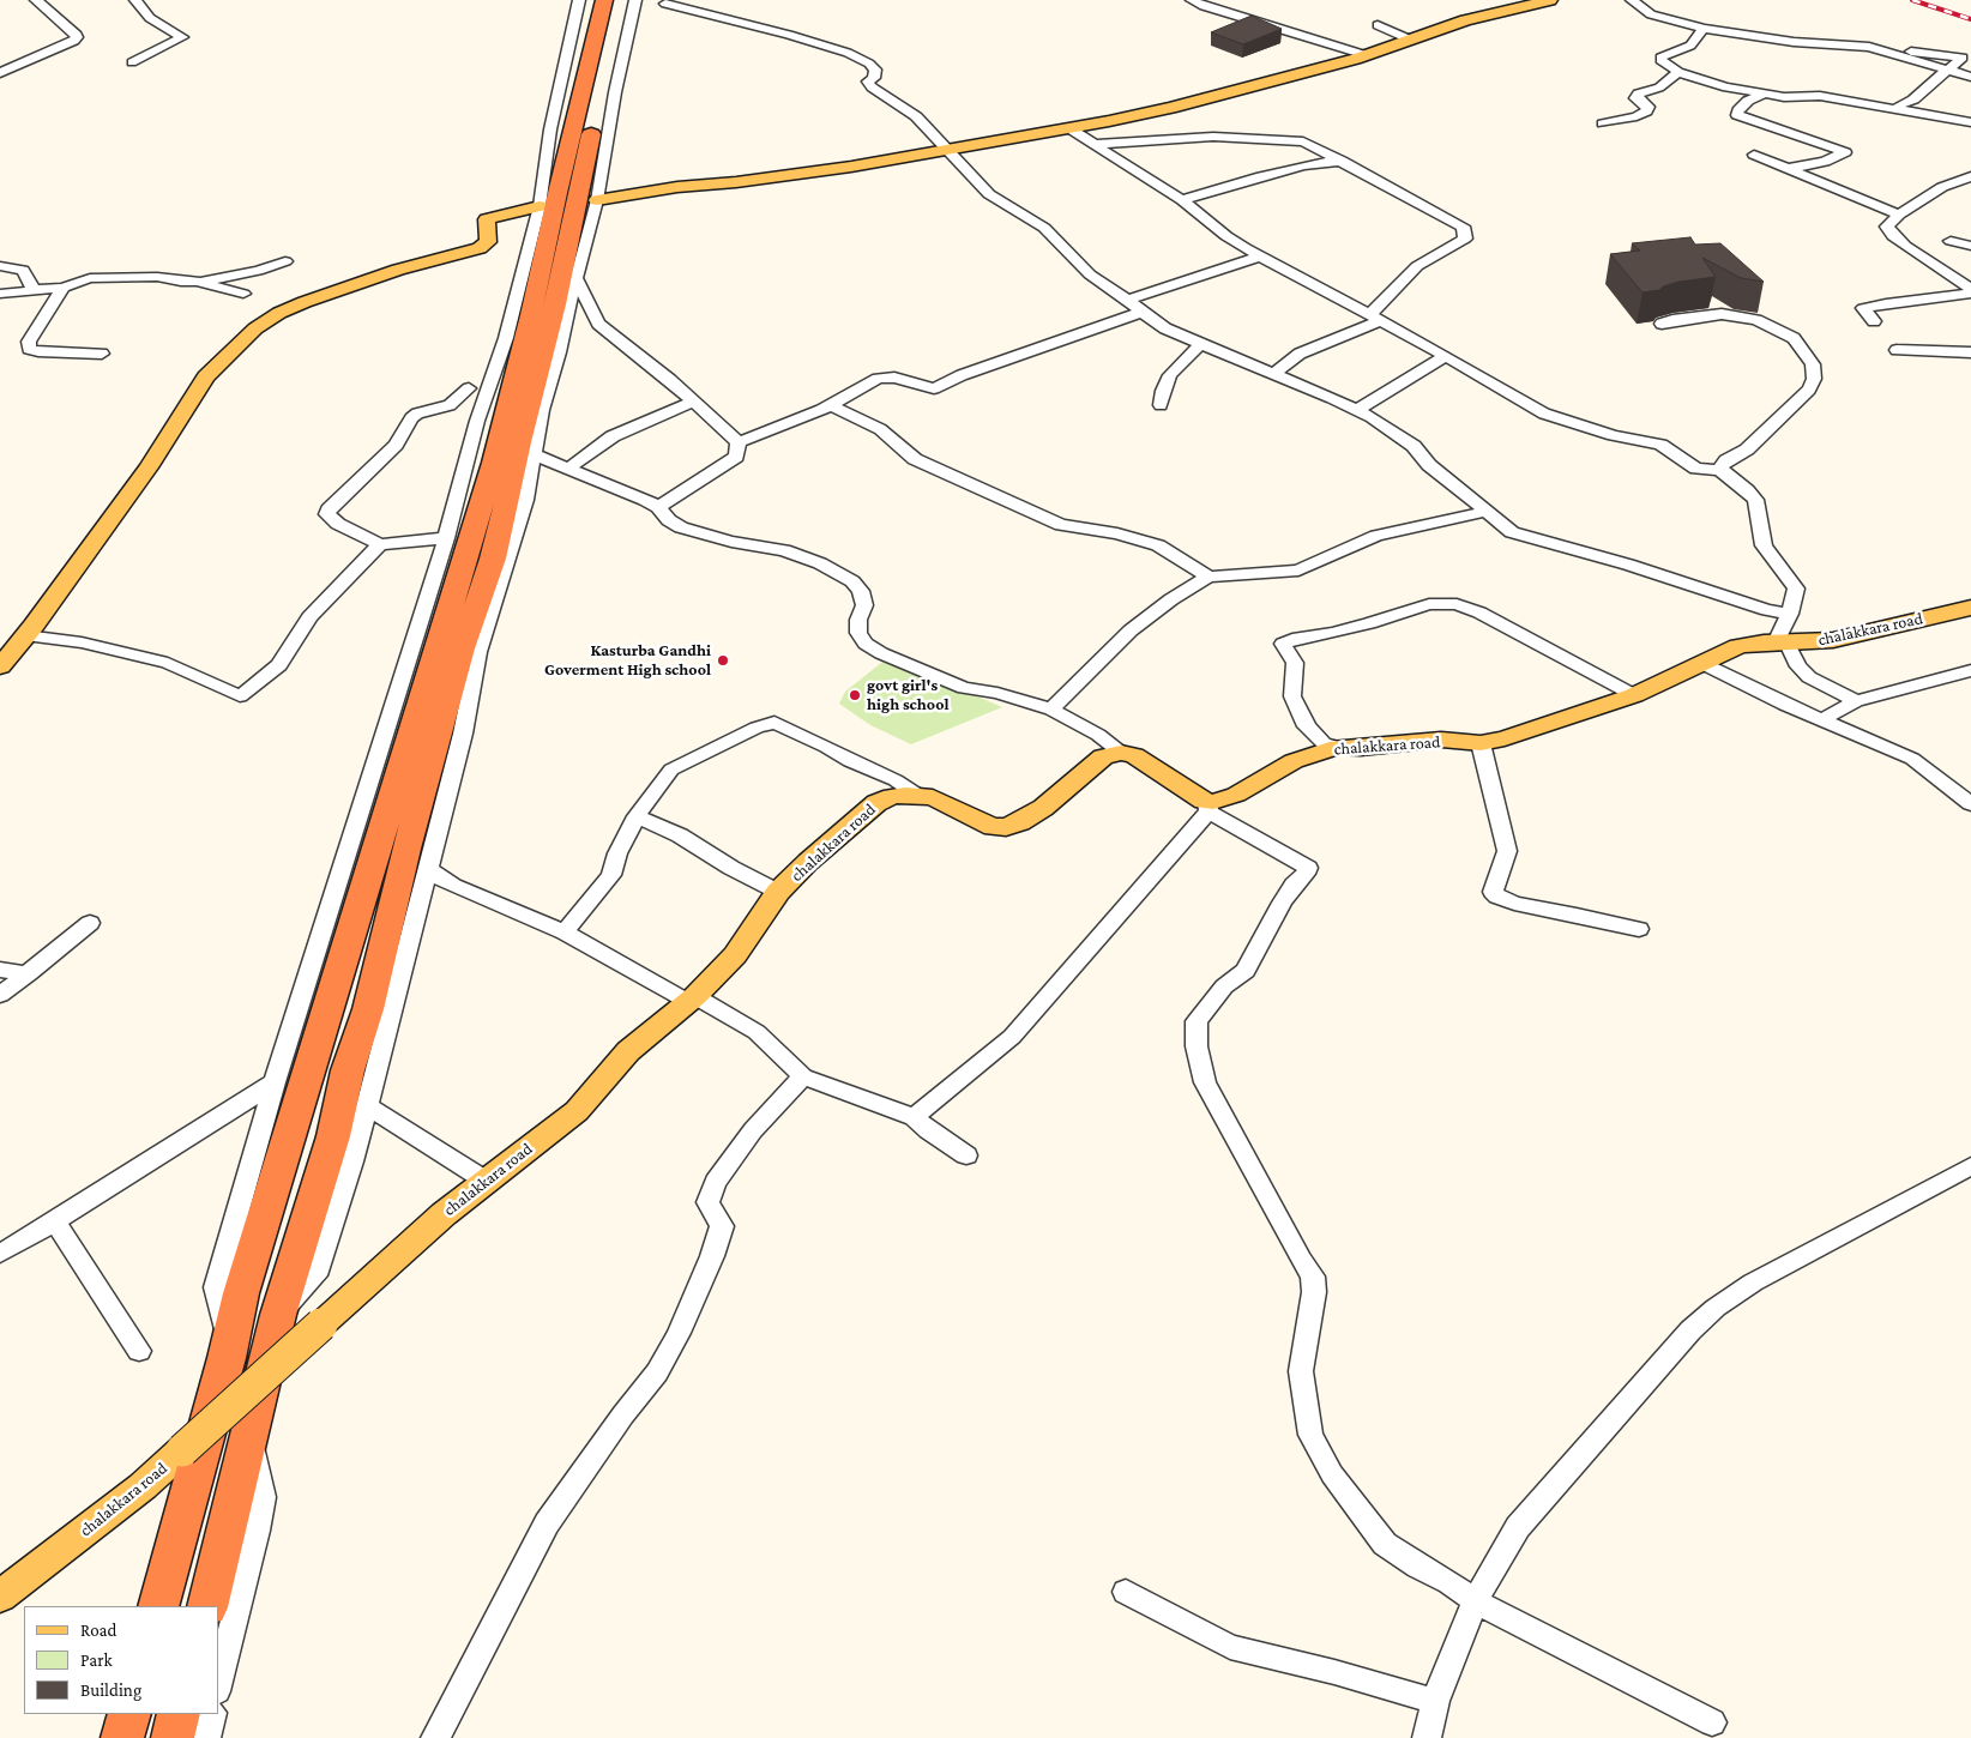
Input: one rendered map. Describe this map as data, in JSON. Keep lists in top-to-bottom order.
{
  "streets": {
    "main road": ["chalakkara road"]
  },
  "places": ["Kasturba Gandhi Goverment High school", "govt girl's high school"],
  "legend": ["Road", "Park", "Building"]
}
